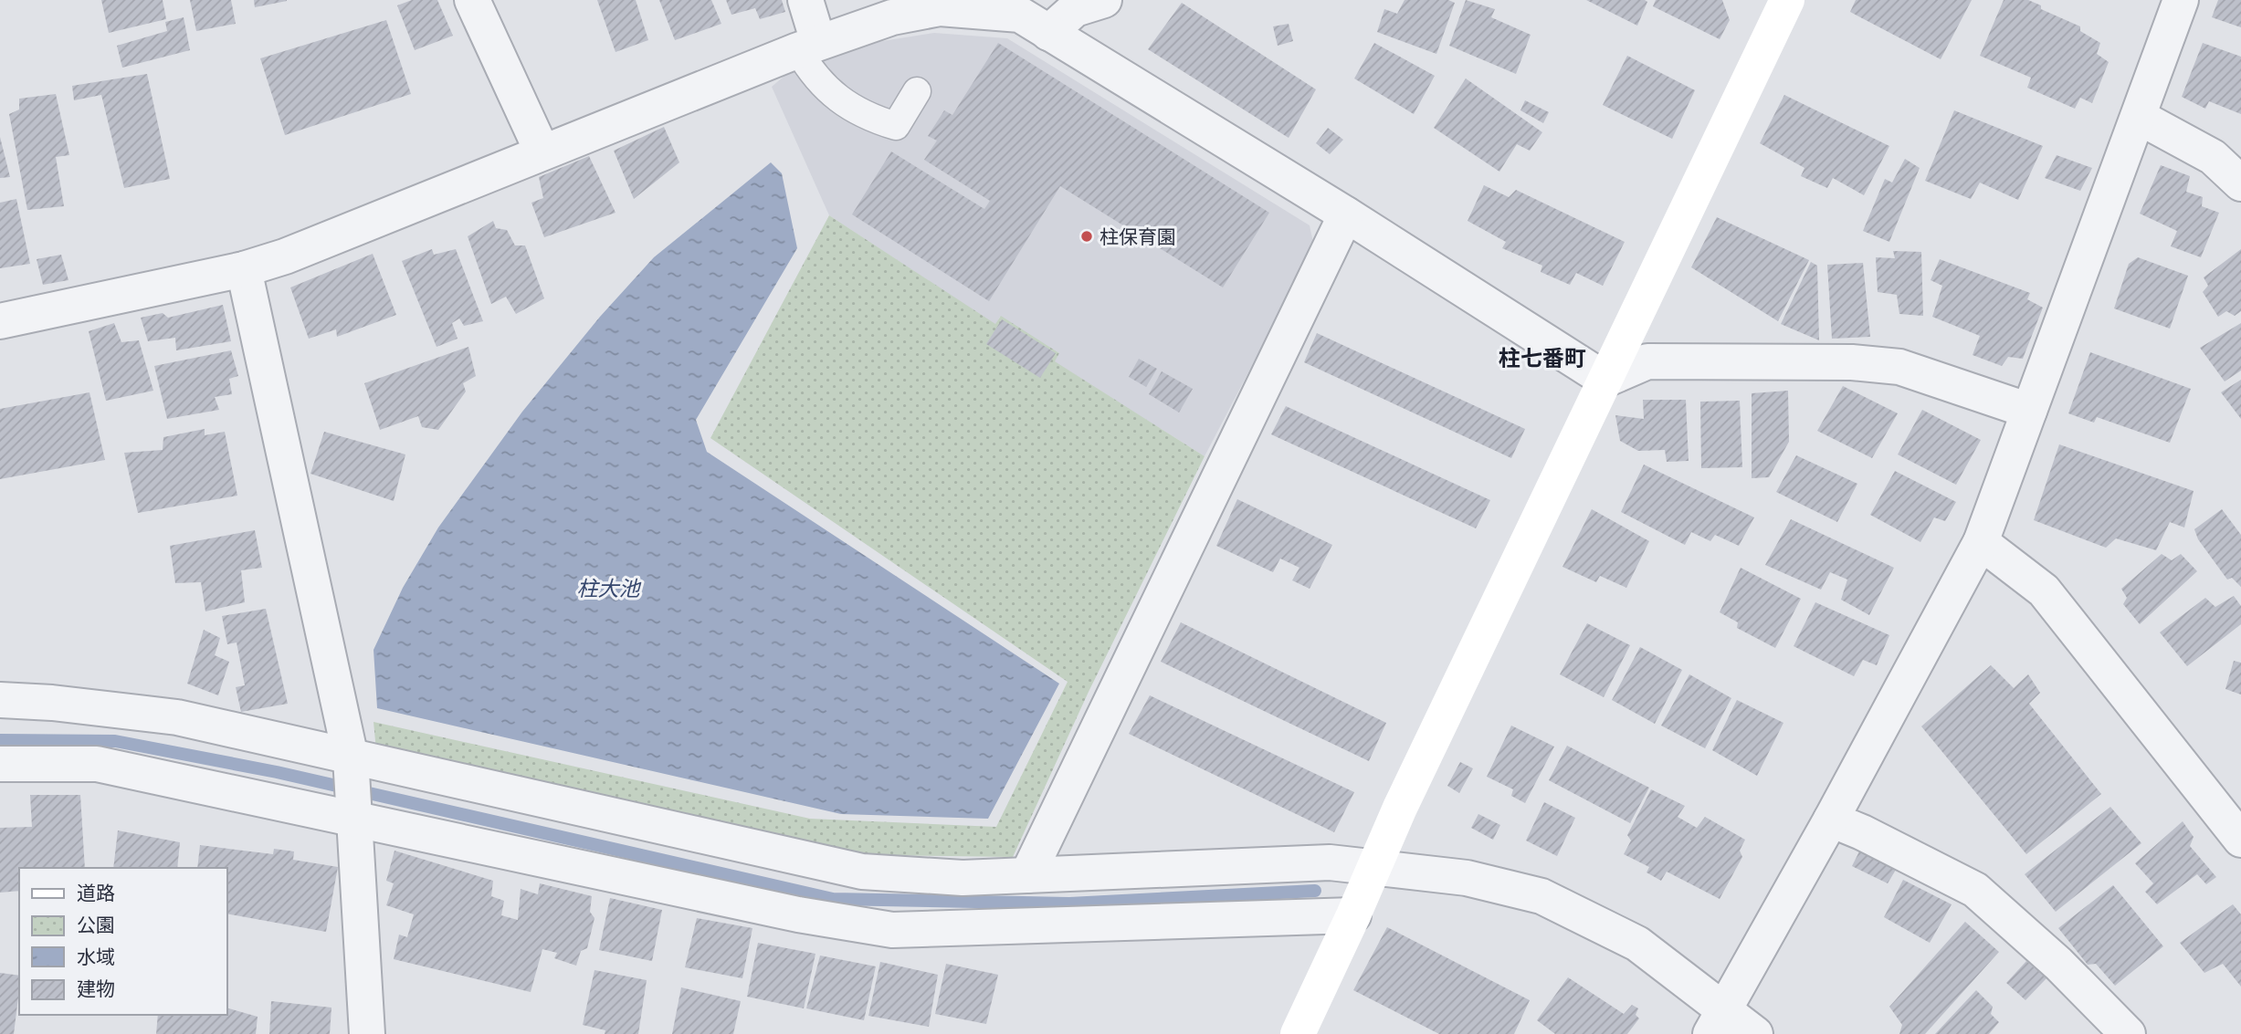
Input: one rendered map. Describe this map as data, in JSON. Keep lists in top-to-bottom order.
{
  "districts": ["柱七番町"],
  "water": ["柱大池"],
  "places": ["柱保育園"],
  "legend": [
    "道路",
    "公園",
    "水域",
    "建物"
  ]
}
